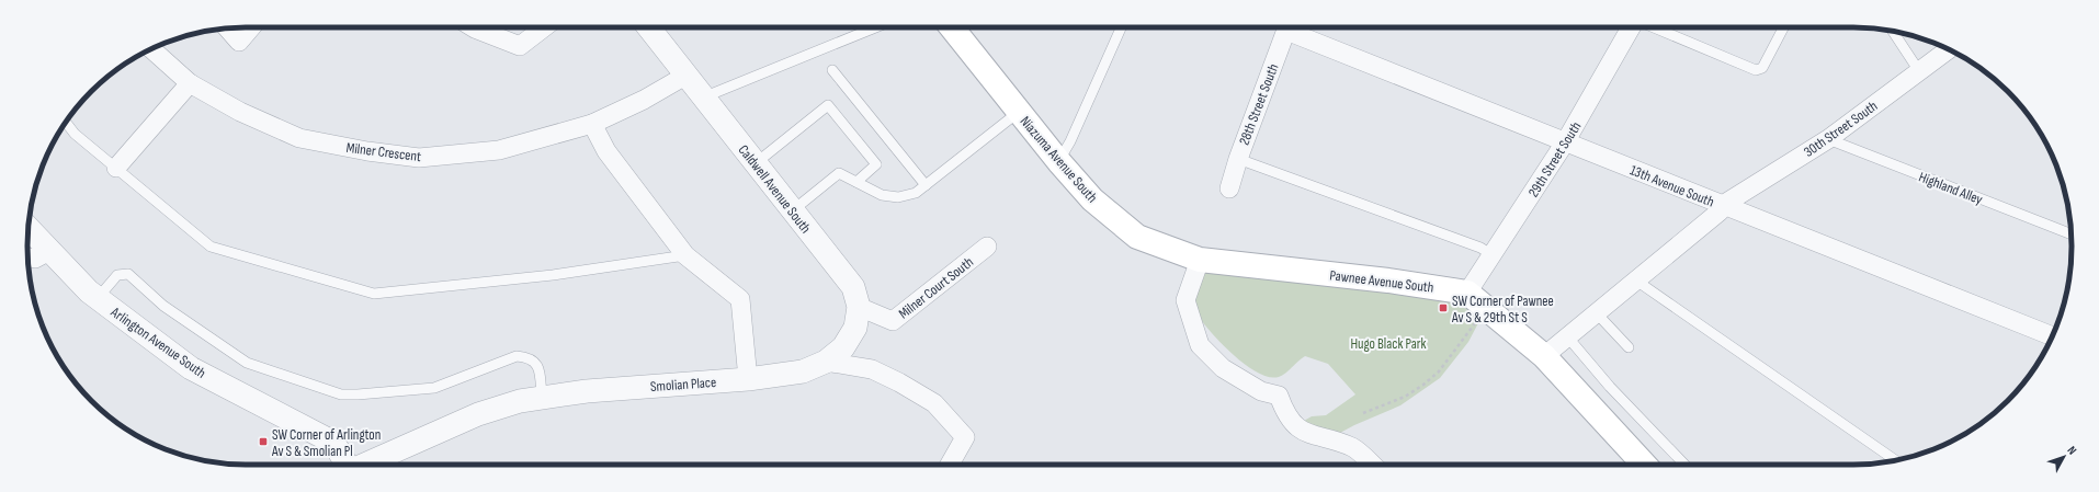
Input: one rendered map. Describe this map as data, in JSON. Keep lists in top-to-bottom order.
{
  "streets": {
    "main road": ["Niazuma Avenue South", "Pawnee Avenue South"],
    "street": [
      "28th Street South",
      "30th Street South",
      "Milner Crescent",
      "29th Street South",
      "13th Avenue South",
      "Caldwell Avenue South",
      "Milner Court South",
      "Arlington Avenue South",
      "Smolian Place"
    ],
    "lane": ["Highland Alley"]
  },
  "crossings": [
    ["30th Street South", "13th Avenue South"],
    ["30th Street South", "Highland Alley"],
    ["Milner Crescent", "Caldwell Avenue South"],
    ["Niazuma Avenue South", "Pawnee Avenue South"],
    ["29th Street South", "13th Avenue South"],
    ["29th Street South", "Pawnee Avenue South"],
    ["Caldwell Avenue South", "Milner Court South"],
    ["Caldwell Avenue South", "Smolian Place"]
  ],
  "parks": ["Hugo Black Park"],
  "places": {
    "transit": ["SW Corner of Pawnee Av S & 29th St S", "SW Corner of Arlington Av S & Smolian Pl"]
  },
  "north": "top right"
}
